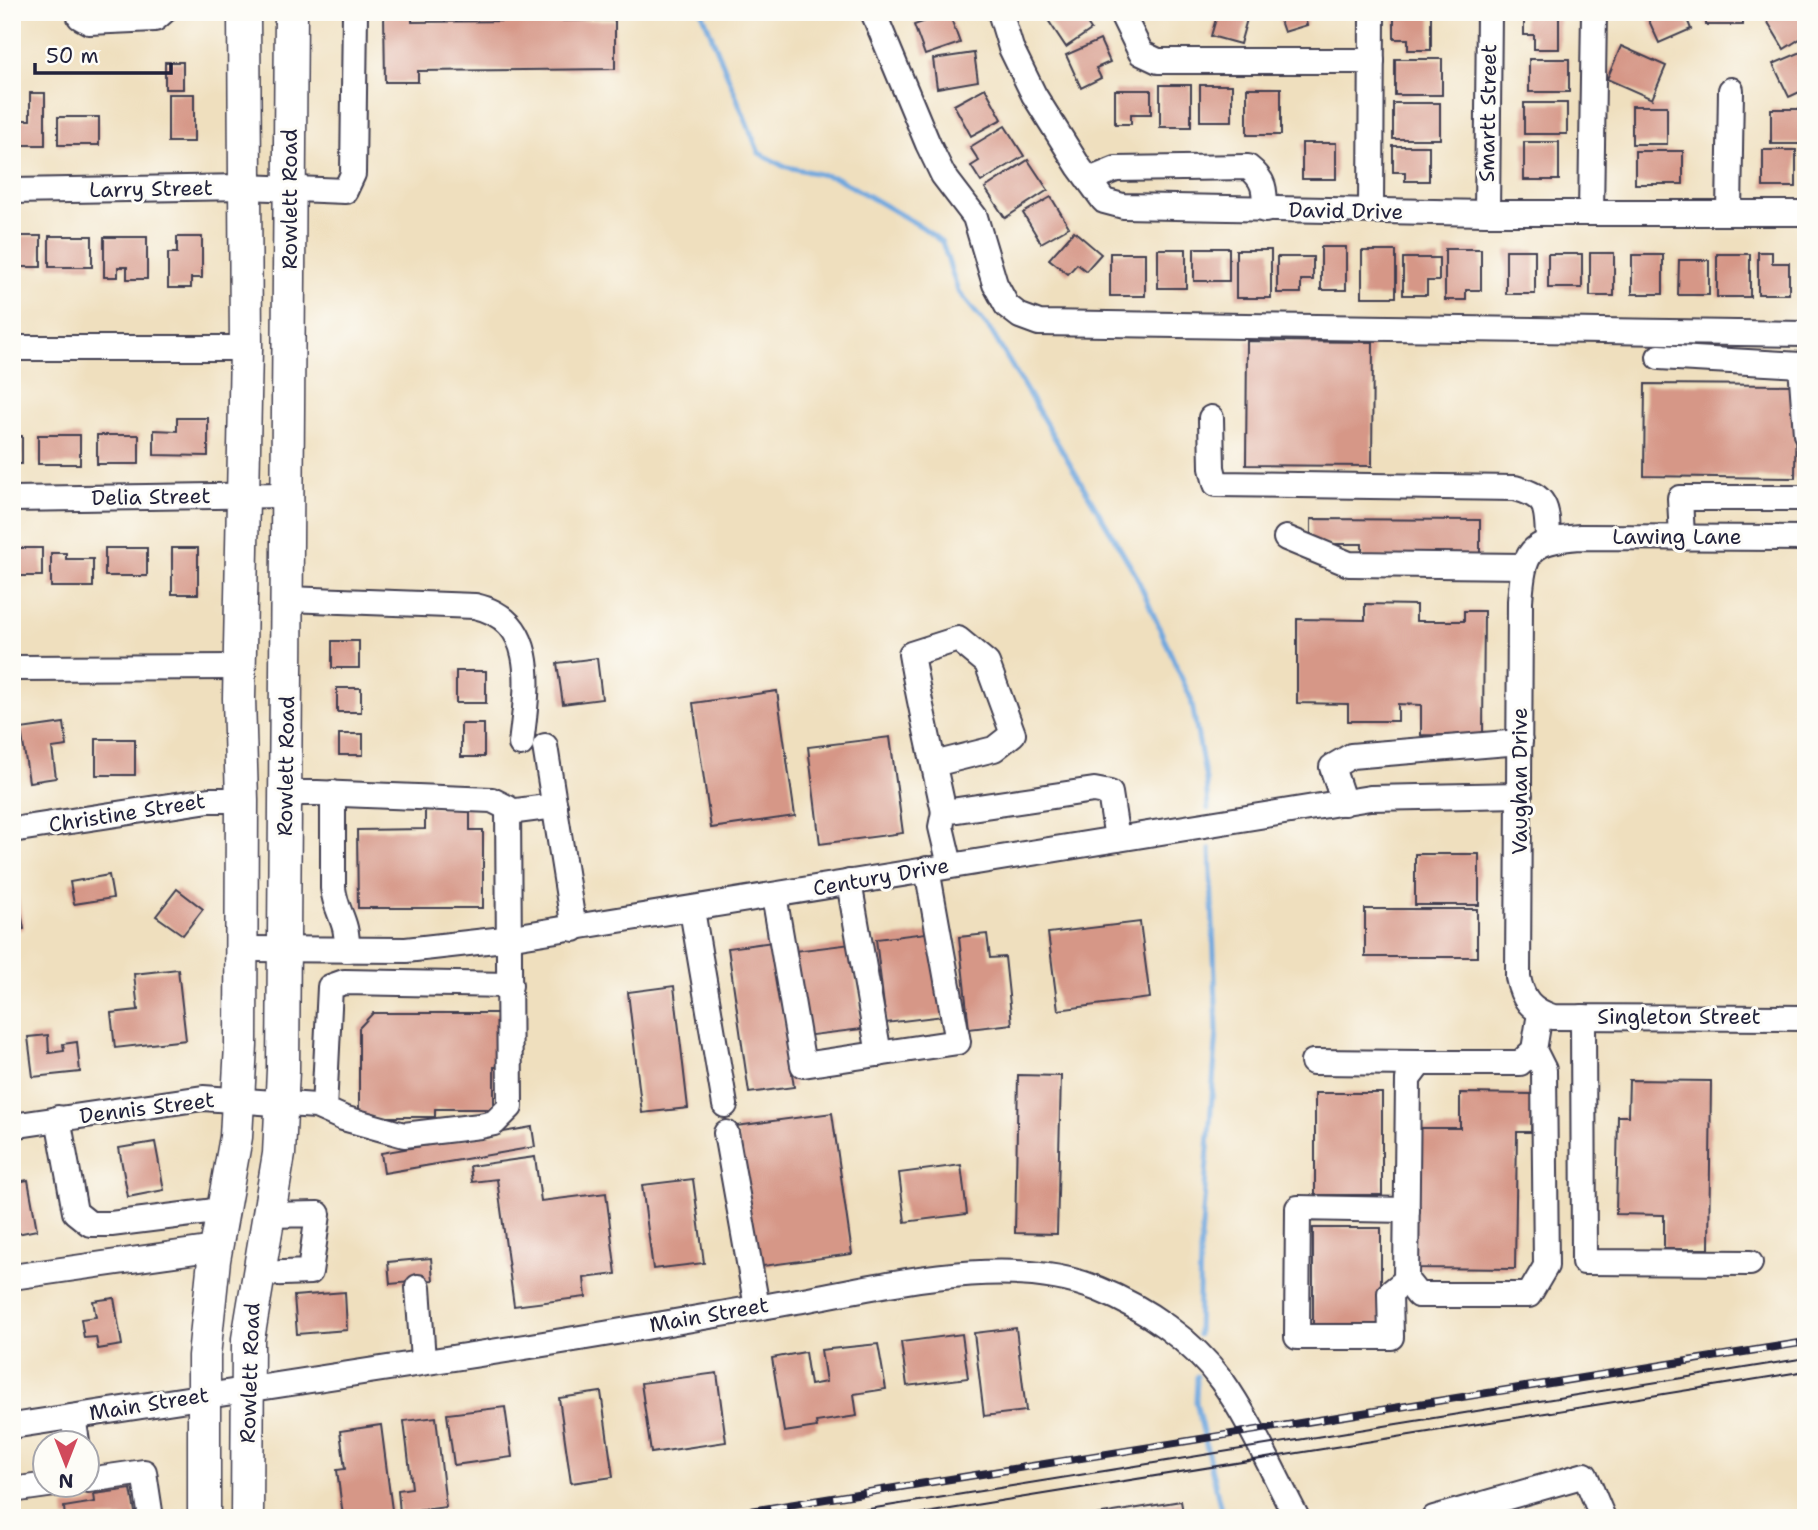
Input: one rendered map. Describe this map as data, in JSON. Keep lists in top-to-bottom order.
{
  "streets": {
    "main road": ["Rowlett Road"],
    "street": [
      "Smartt Street",
      "Larry Street",
      "David Drive",
      "Delia Street",
      "Lawing Lane",
      "Vaughan Drive",
      "Christine Street",
      "Century Drive",
      "Singleton Street",
      "Dennis Street",
      "Main Street"
    ]
  },
  "crossings": [
    ["Smartt Street", "David Drive"],
    ["Larry Street", "Rowlett Road"],
    ["Rowlett Road", "Delia Street"],
    ["Rowlett Road", "Christine Street"],
    ["Rowlett Road", "Century Drive"],
    ["Rowlett Road", "Dennis Street"],
    ["Rowlett Road", "Main Street"],
    ["Vaughan Drive", "Century Drive"],
    ["Vaughan Drive", "Singleton Street"],
    ["Century Drive", "Dennis Street"]
  ],
  "scale_bar": "50 m",
  "north": "bottom"
}
